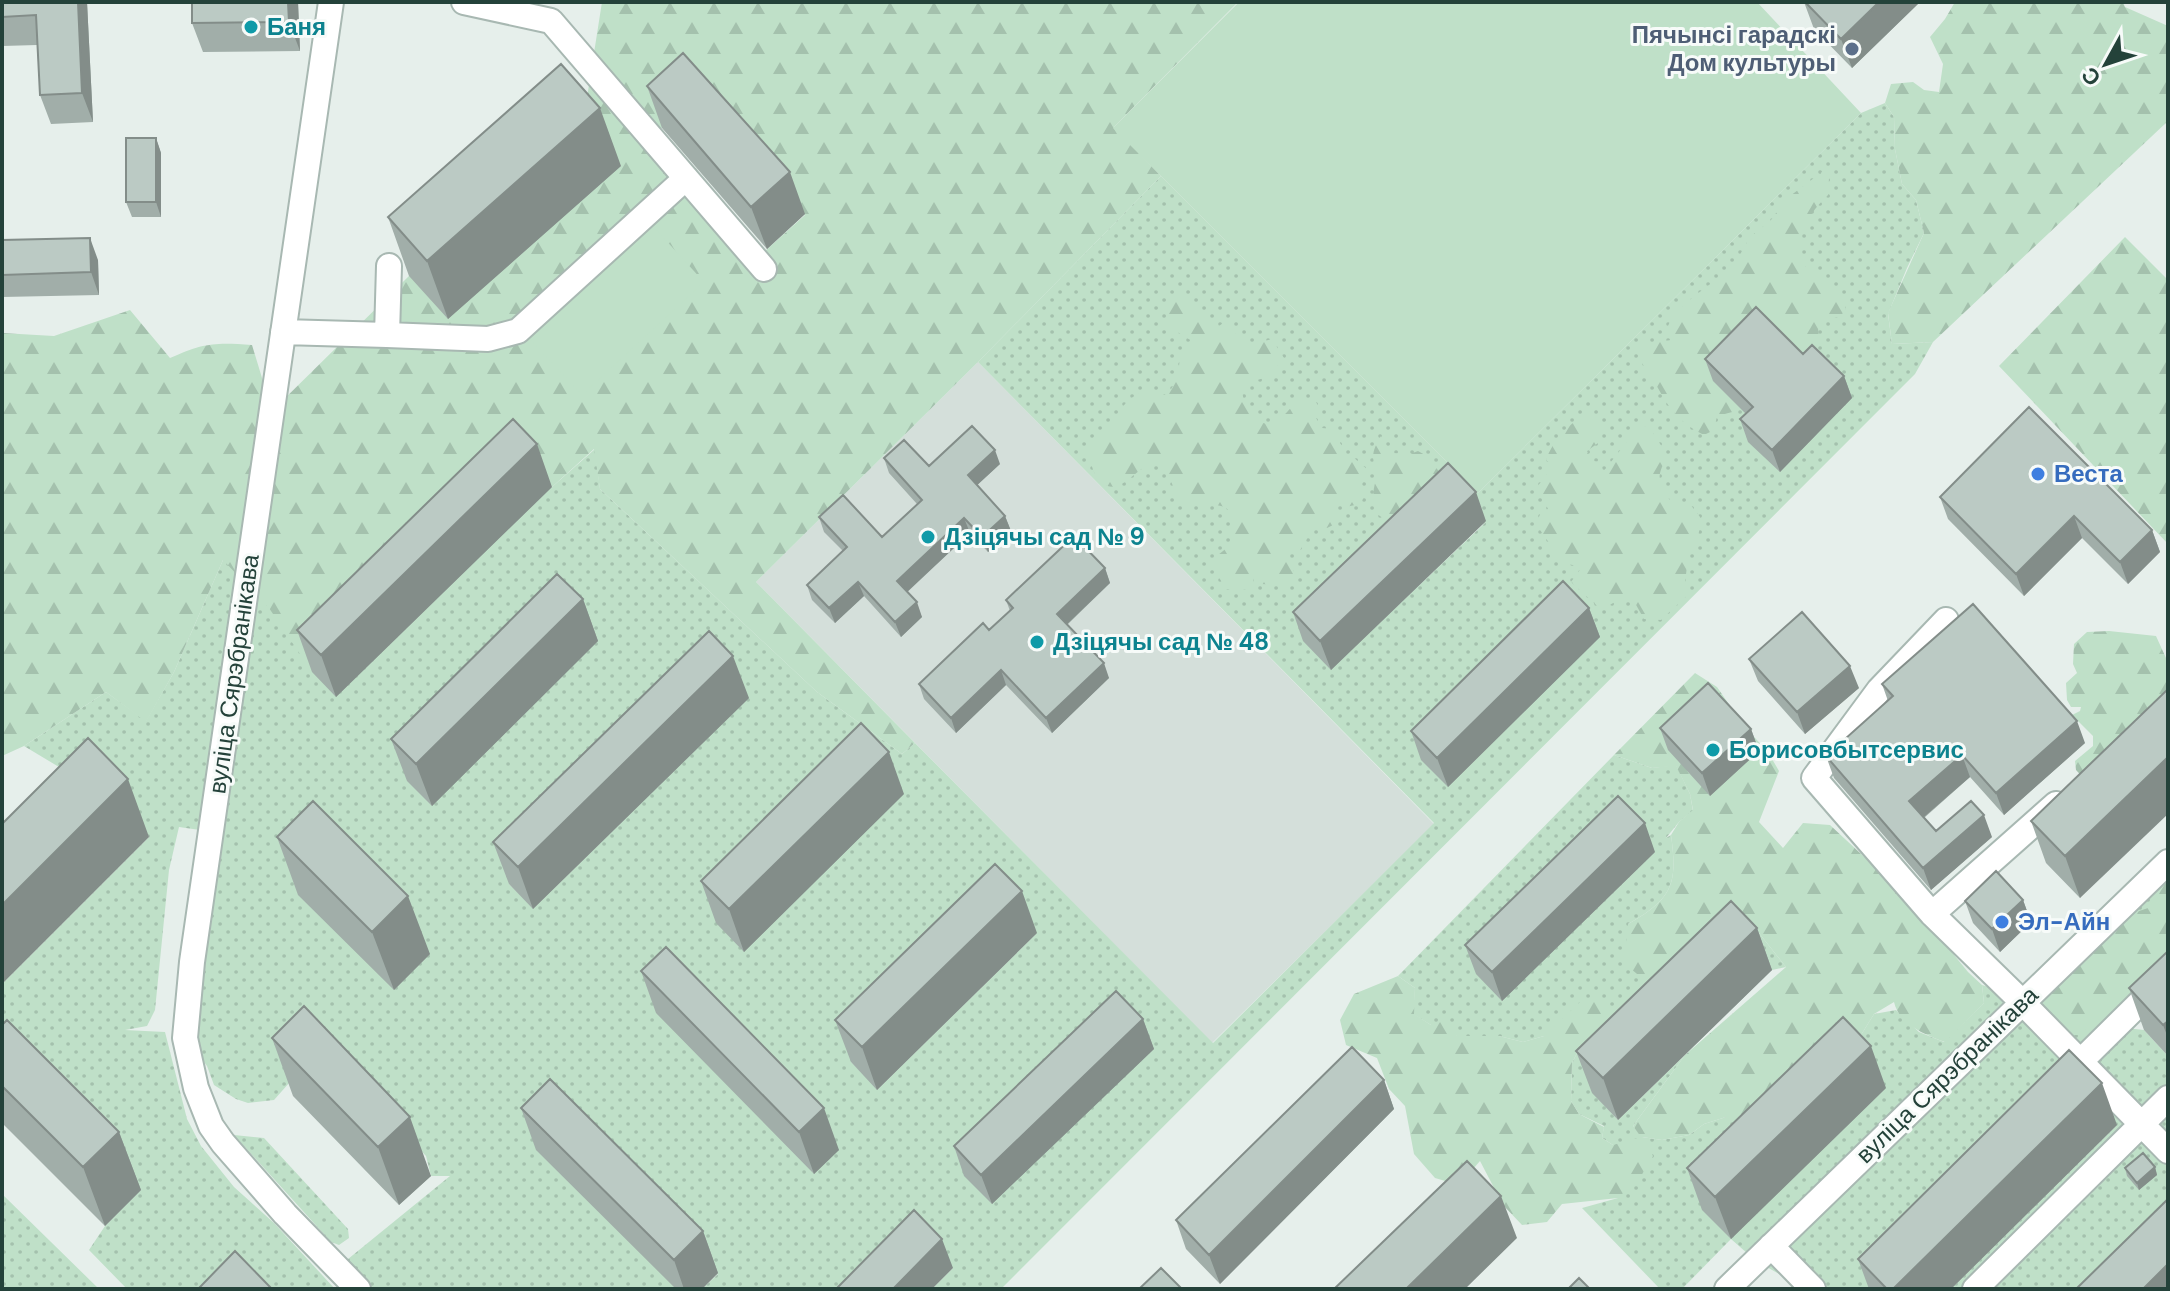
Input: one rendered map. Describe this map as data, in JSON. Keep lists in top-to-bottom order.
{
  "streets": {
    "street": ["вуліца Сярэбранікава"]
  },
  "places": [
    "Баня",
    "Пячынсі гарадскі Дом культуры",
    "Веста",
    "Дзіцячы сад № 9",
    "Дзіцячы сад № 48",
    "Борисовбытсервис",
    "Эл-Айн"
  ],
  "north": "bottom left"
}
